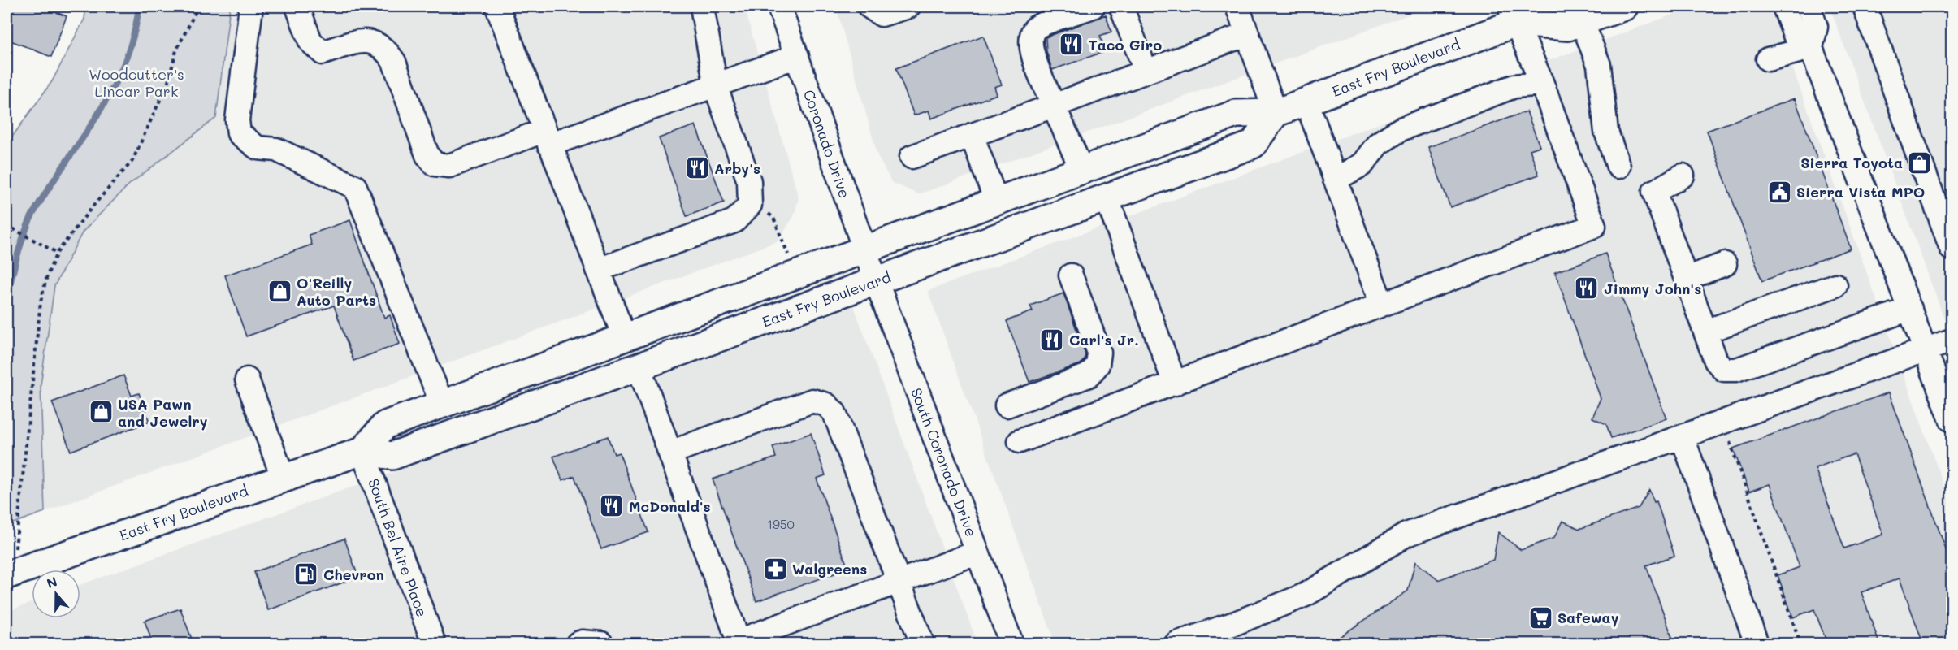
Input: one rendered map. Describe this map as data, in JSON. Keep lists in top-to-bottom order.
{
  "streets": {
    "main road": ["East Fry Boulevard"],
    "street": ["Coronado Drive", "South Coronado Drive", "South Bel Aire Place"]
  },
  "crossings": [
    ["East Fry Boulevard", "Coronado Drive"],
    ["East Fry Boulevard", "South Coronado Drive"],
    ["East Fry Boulevard", "South Bel Aire Place"],
    ["Coronado Drive", "South Coronado Drive"]
  ],
  "parks": ["Woodcutter's Linear Park"],
  "places": {
    "restaurant": [
      "Taco Giro",
      "Arby's",
      "Jimmy John's",
      "Carl's Jr.",
      "McDonald's"
    ],
    "shop": ["Sierra Toyota", "O'Reilly Auto Parts", "USA Pawn and Jewelry"],
    "public building": ["Sierra Vista MPO"],
    "pharmacy": ["Walgreens"],
    "fuel station": ["Chevron"],
    "supermarket": ["Safeway"]
  },
  "house_numbers": ["1950"],
  "north": "top"
}
